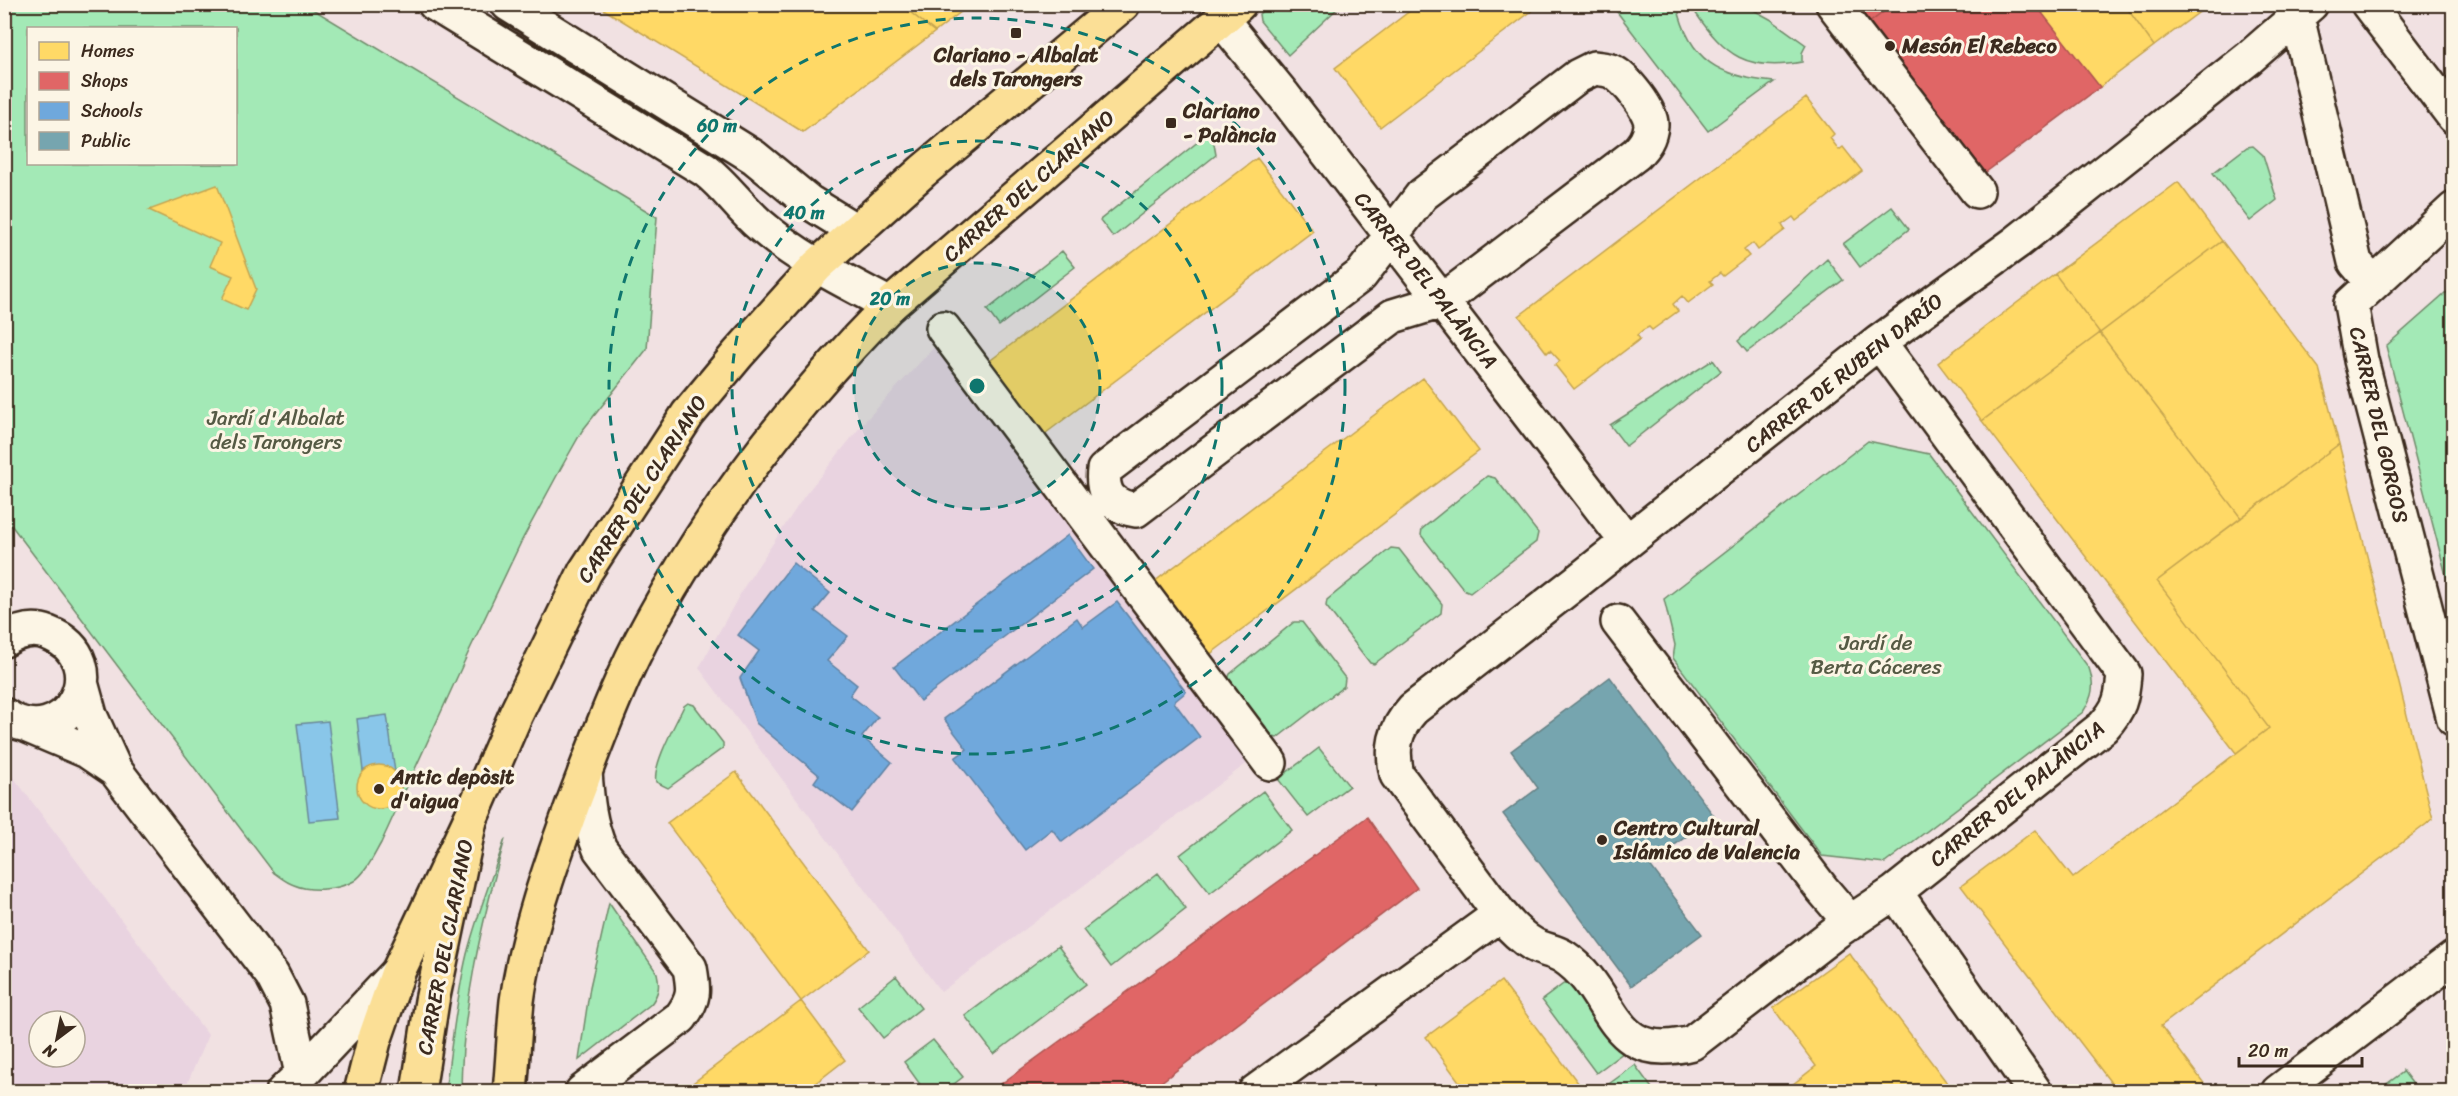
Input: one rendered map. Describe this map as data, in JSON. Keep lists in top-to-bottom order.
{
  "streets": {
    "main road": ["CARRER DEL CLARIANO"],
    "street": ["CARRER DEL PALÀNCIA", "CARRER DE RUBEN DARÍO", "CARRER DEL GORGOS"]
  },
  "crossings": [
    ["CARRER DEL CLARIANO", "CARRER DEL PALÀNCIA"],
    ["CARRER DEL PALÀNCIA", "CARRER DE RUBEN DARÍO"]
  ],
  "parks": ["Jardí d'Albalat dels Tarongers", "Jardí de Berta Cáceres"],
  "places": {
    "transit": ["Clariano - Albalat dels Tarongers", "Clariano - Palància"],
    "other": ["Mesón El Rebeco", "Antic depòsit d'aigua", "Centro Cultural Islámico de Valencia"]
  },
  "legend": [
    "Homes",
    "Shops",
    "Schools",
    "Public"
  ],
  "scale_bar": "20 m",
  "north": "bottom left",
  "rings": ["60 m", "40 m", "20 m"]
}
